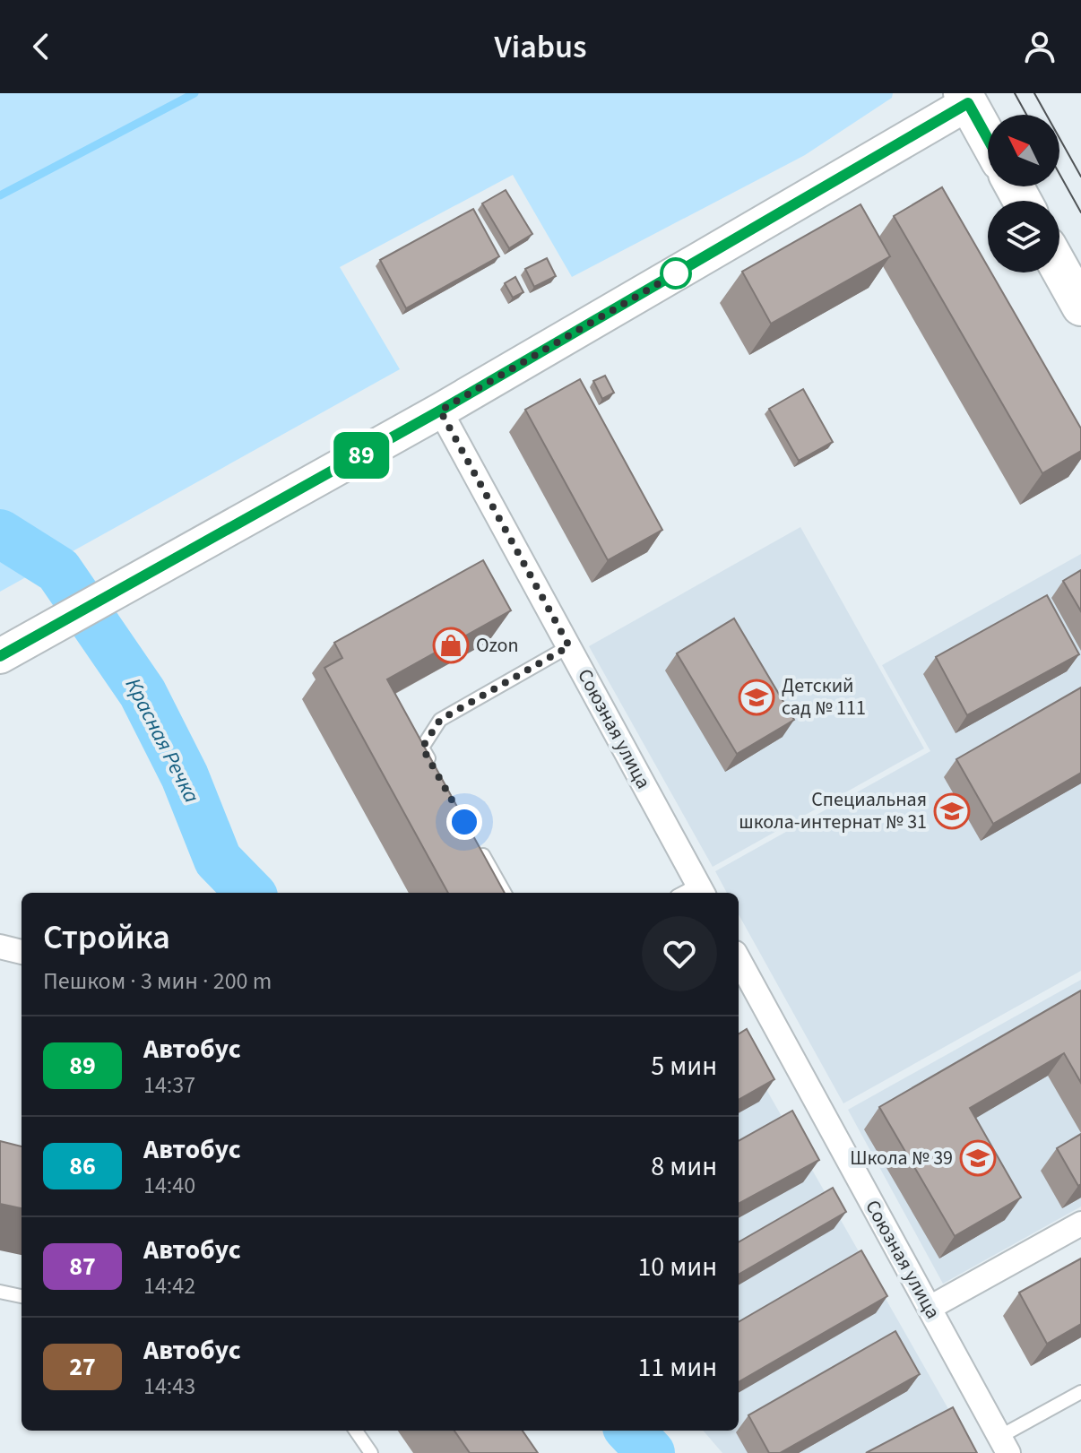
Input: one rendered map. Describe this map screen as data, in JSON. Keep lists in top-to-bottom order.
{
  "streets": {
    "street": ["Союзная улица"]
  },
  "water": ["Красная Речка"],
  "places": {
    "shop": ["Ozon"],
    "school or university": ["Детский сад № 111", "Специальная школа-интернат № 31", "Школа № 39"]
  },
  "lines": ["bus line 89"],
  "north": "top left",
  "page": {
    "header": "Viabus",
    "on_map": "89",
    "heading": ["Стройка", "Пешком · 3 мин · 200 m"],
    "list": [
      {
        "mark": "89",
        "name": "Автобус",
        "note": "14:37",
        "value": "5 мин"
      },
      {
        "mark": "86",
        "name": "Автобус",
        "note": "14:40",
        "value": "8 мин"
      },
      {
        "mark": "87",
        "name": "Автобус",
        "note": "14:42",
        "value": "10 мин"
      },
      {
        "mark": "27",
        "name": "Автобус",
        "note": "14:43",
        "value": "11 мин"
      }
    ]
  }
}
